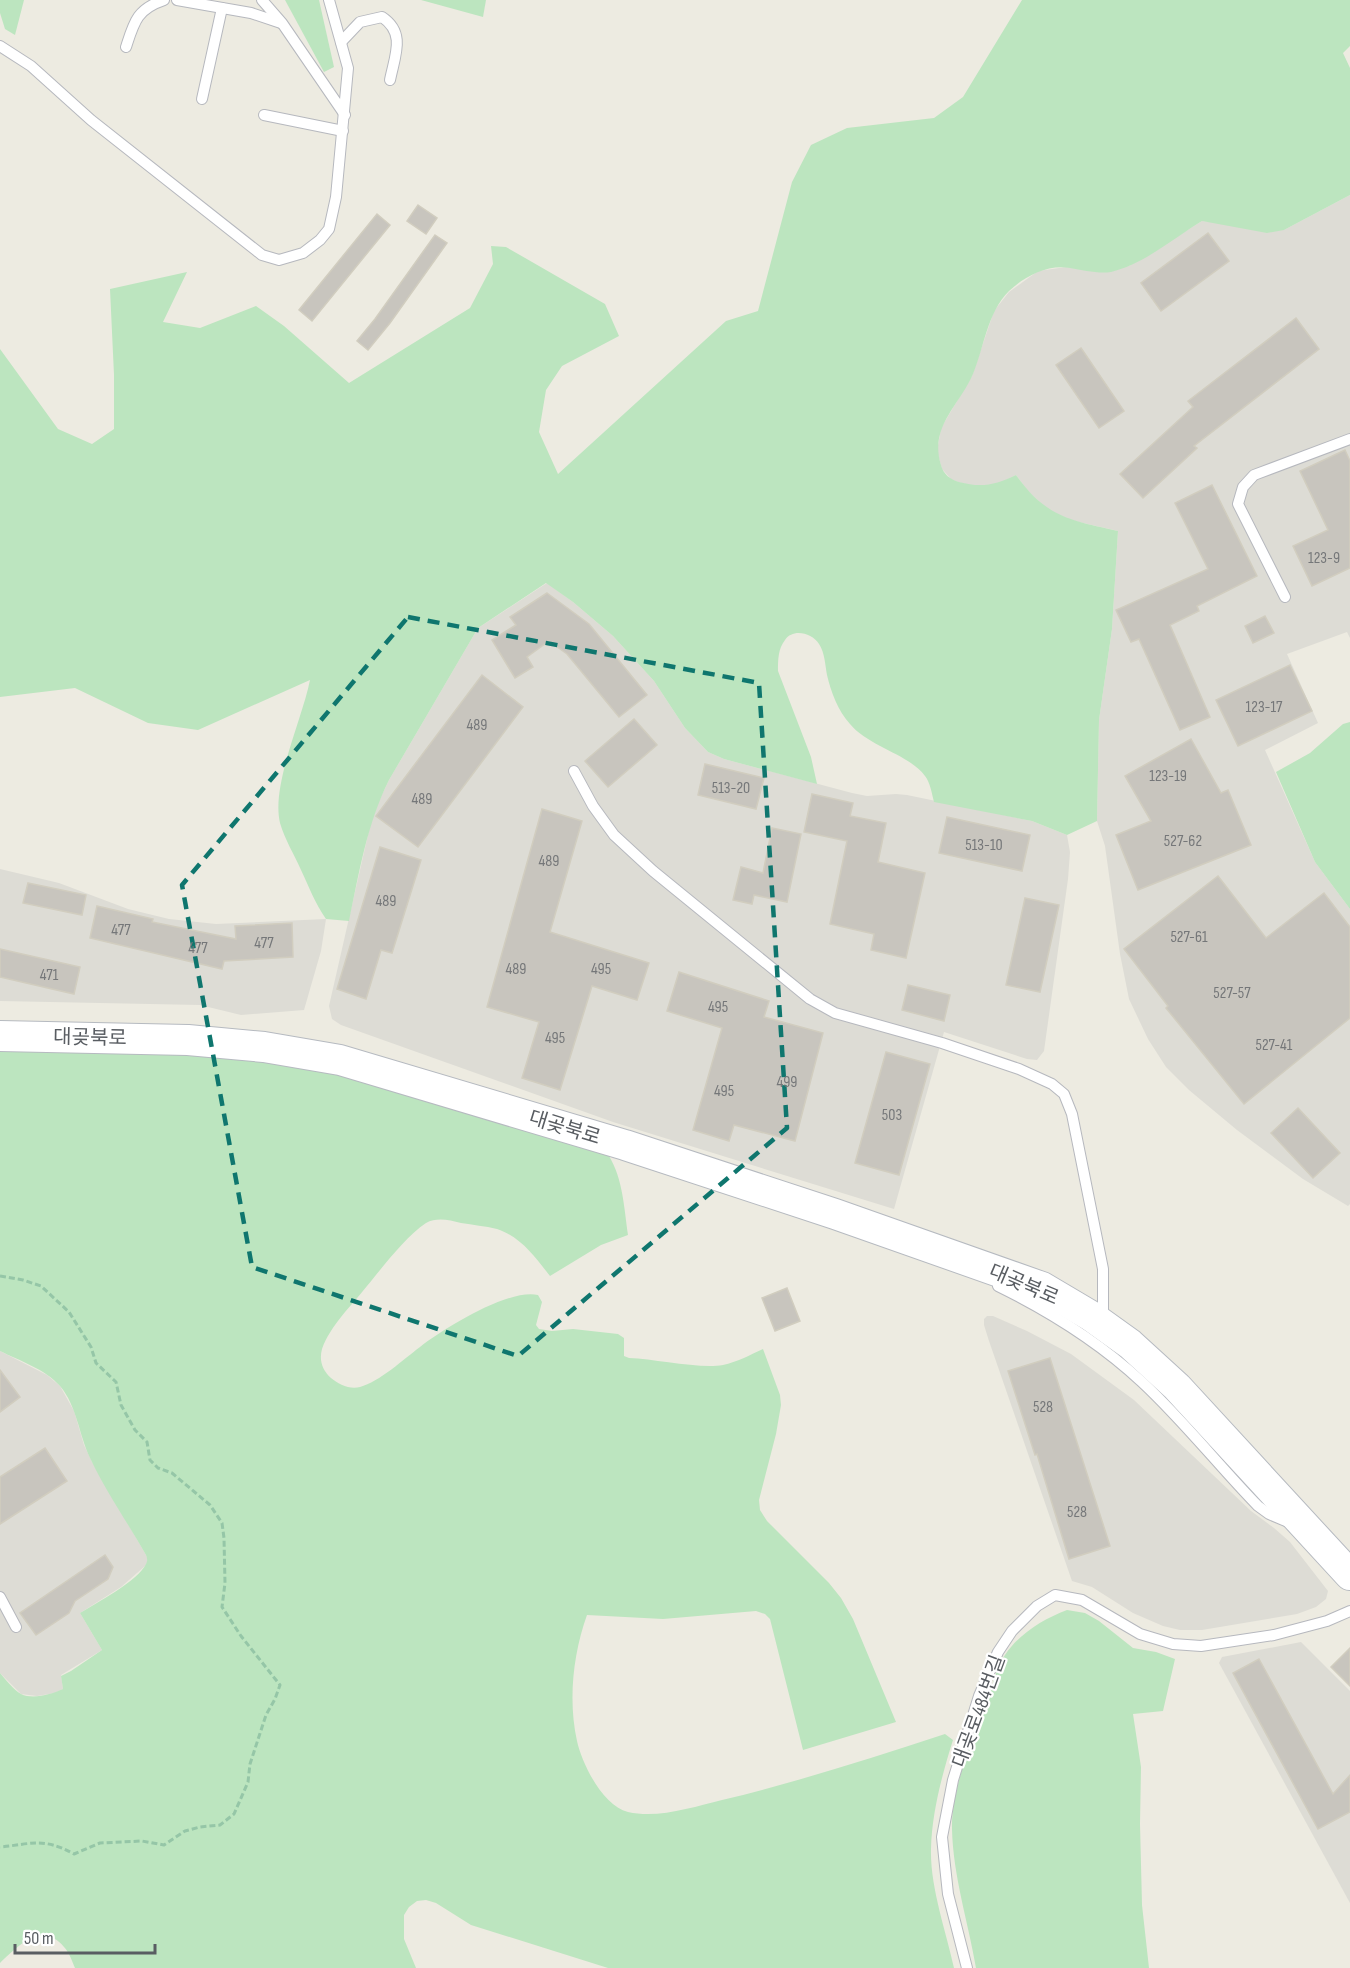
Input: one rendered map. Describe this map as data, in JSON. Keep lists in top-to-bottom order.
{
  "streets": {
    "street": ["대곶북로"],
    "lane": ["대곶로484번길"]
  },
  "house_numbers": [
    "123-9",
    "123-17",
    "489",
    "123-19",
    "513-20",
    "489",
    "527-62",
    "513-10",
    "489",
    "489",
    "477",
    "527-61",
    "477",
    "477",
    "489",
    "495",
    "471",
    "527-57",
    "495",
    "495",
    "527-41",
    "499",
    "495",
    "503",
    "528",
    "528"
  ],
  "scale_bar": "50 m"
}
